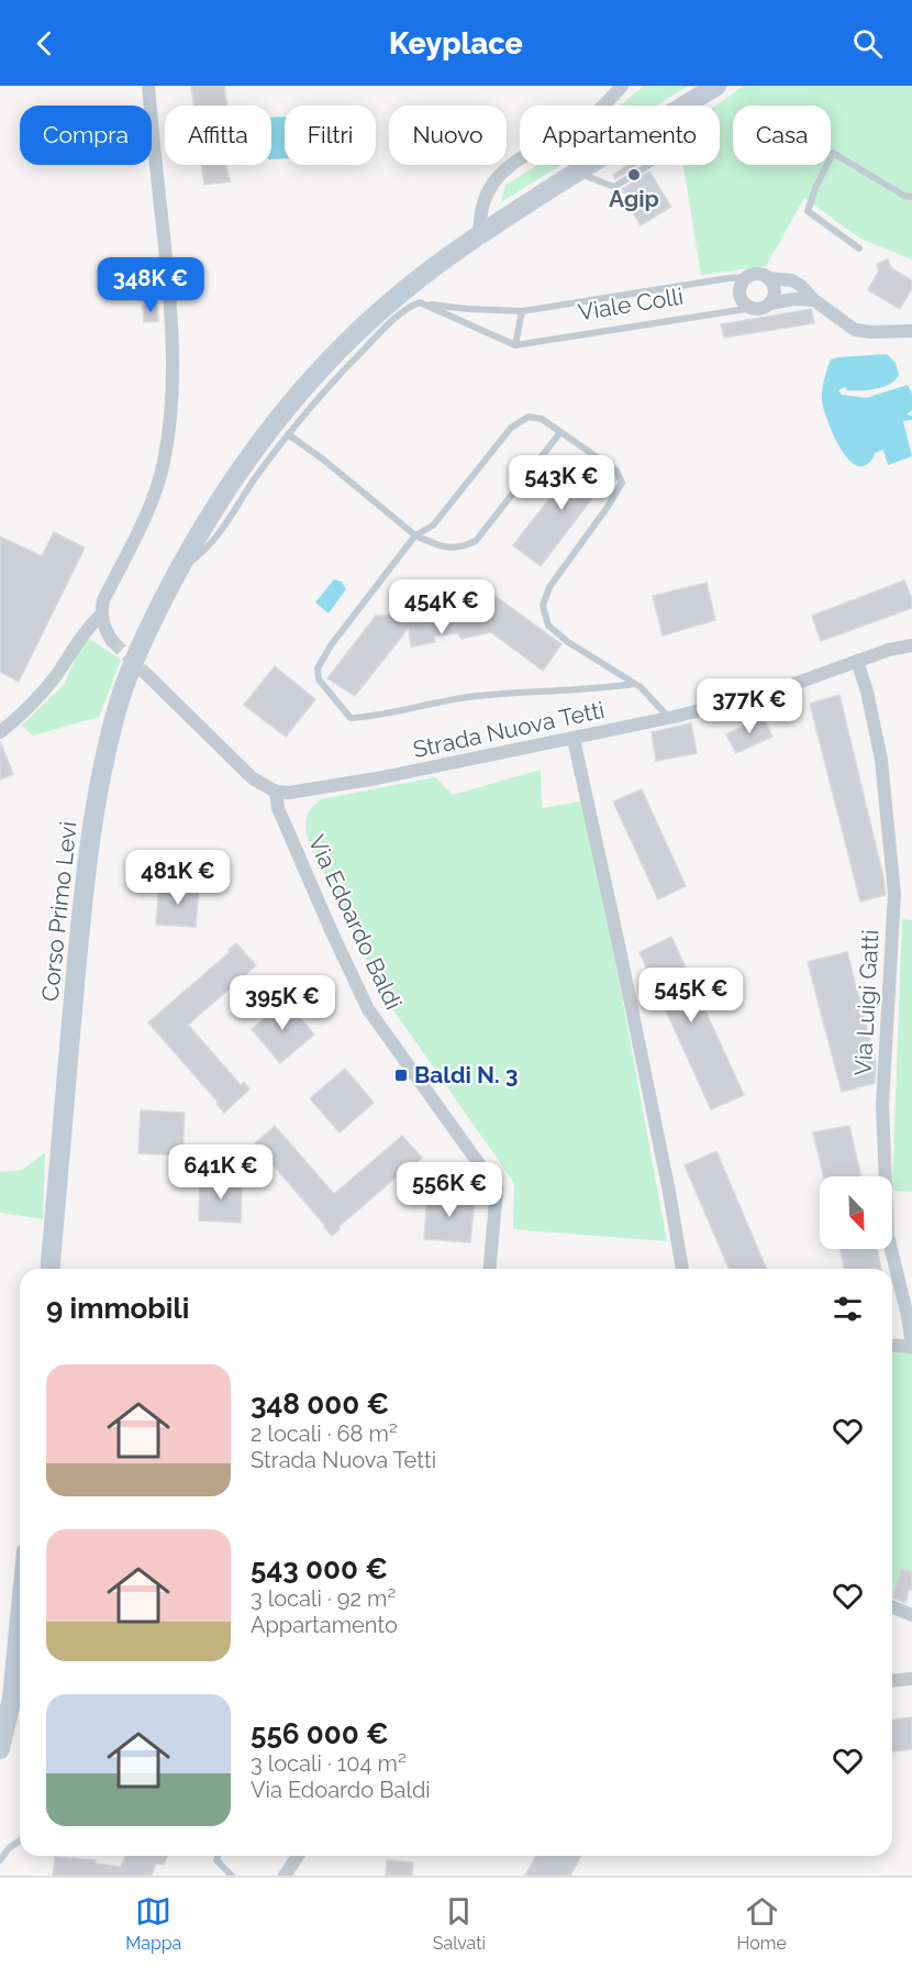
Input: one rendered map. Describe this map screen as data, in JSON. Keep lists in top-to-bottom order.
{
  "streets": {
    "main road": ["Corso Primo Levi"],
    "street": ["Strada Nuova Tetti", "Via Edoardo Baldi", "Via Luigi Gatti"],
    "lane": ["Viale Colli"]
  },
  "crossings": [
    ["Strada Nuova Tetti", "Via Edoardo Baldi"],
    ["Strada Nuova Tetti", "Via Luigi Gatti"]
  ],
  "places": {
    "other": ["Agip"],
    "transit": ["Baldi N. 3"]
  },
  "north": "bottom right",
  "page": {
    "header": "Keyplace",
    "chip": [
      "Compra",
      "Affitta",
      "Filtri",
      "Nuovo",
      "Appartamento",
      "Casa"
    ],
    "price": [
      "348K €",
      "543K €",
      "454K €",
      "377K €",
      "481K €",
      "545K €",
      "395K €",
      "641K €",
      "556K €"
    ],
    "heading": "9 immobili",
    "list": [
      {
        "name": "348 000 €",
        "note": "2 locali · 68 m² · Strada Nuova Tetti"
      },
      {
        "name": "543 000 €",
        "note": "3 locali · 92 m² · Appartamento"
      },
      {
        "name": "556 000 €",
        "note": "3 locali · 104 m² · Via Edoardo Baldi"
      }
    ],
    "tabs": ["Mappa", "Salvati", "Home"]
  }
}
